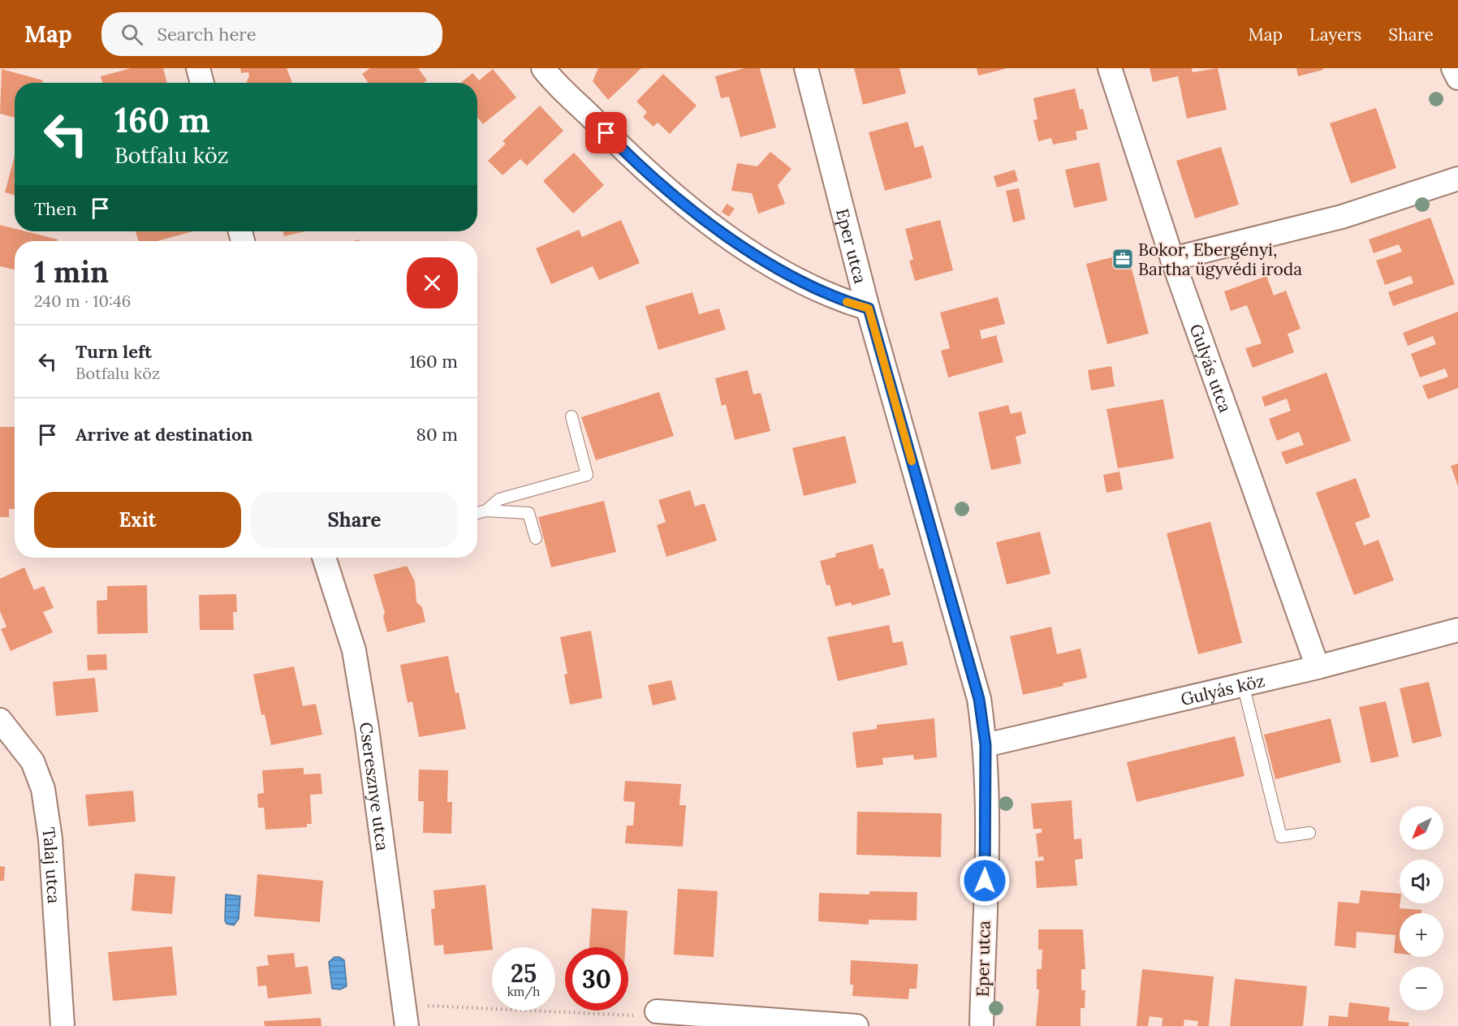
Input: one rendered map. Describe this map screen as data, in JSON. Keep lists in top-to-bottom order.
{
  "streets": {
    "street": [
      "Eper utca",
      "Gulyás utca",
      "Gulyás köz",
      "Cseresznye utca",
      "Talaj utca"
    ]
  },
  "crossings": [
    ["Eper utca", "Gulyás köz"],
    ["Gulyás utca", "Gulyás köz"]
  ],
  "places": {
    "office": ["Bokor, Ebergényi, Bartha ügyvédi iroda"]
  },
  "north": "bottom left",
  "page": {
    "header": "Map",
    "search": "Search here",
    "nav": ["Map", "Layers", "Share"],
    "turn": ["160 m", "Botfalu köz"],
    "then": "Then",
    "heading": ["1 min", "240 m · 10:46"],
    "list": [
      {
        "name": "Turn left",
        "note": "Botfalu köz",
        "value": "160 m"
      },
      {
        "name": "Arrive at destination",
        "value": "80 m"
      }
    ],
    "buttons": ["Exit", "Share"],
    "map_buttons": ["+", "−"],
    "speed": "25 km/h",
    "limit": "30"
  }
}
